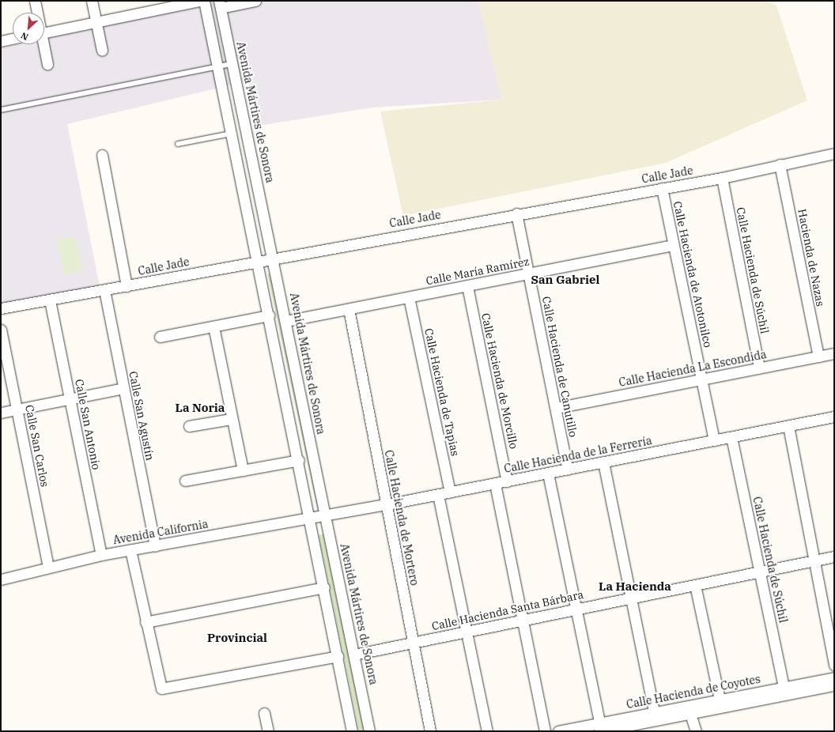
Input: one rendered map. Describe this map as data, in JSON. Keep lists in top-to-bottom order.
{
  "streets": {
    "street": [
      "Avenida Mártires de Sonora",
      "Calle Jade",
      "Hacienda de Nazas",
      "Calle Hacienda de Súchil",
      "Calle María Ramírez",
      "Calle Hacienda de Atotonilco",
      "Calle Hacienda de Canutillo",
      "Calle Hacienda La Escondida",
      "Calle Hacienda de Morcillo",
      "Calle Hacienda de Tapias",
      "Calle San Agustín",
      "Calle San Antonio",
      "Calle San Carlos",
      "Calle Hacienda de la Ferrería",
      "Calle Hacienda de Mortero",
      "Avenida California",
      "Calle Hacienda Santa Bárbara",
      "Calle Hacienda de Coyotes"
    ]
  },
  "crossings": [
    ["Avenida Mártires de Sonora", "Calle Jade"],
    ["Avenida Mártires de Sonora", "Calle María Ramírez"],
    ["Avenida Mártires de Sonora", "Calle Hacienda de la Ferrería"],
    ["Avenida Mártires de Sonora", "Avenida California"],
    ["Avenida Mártires de Sonora", "Calle Hacienda Santa Bárbara"],
    ["Calle Jade", "Hacienda de Nazas"],
    ["Calle Jade", "Calle Hacienda de Súchil"],
    ["Calle Jade", "Calle Hacienda de Atotonilco"],
    ["Calle Jade", "Calle Hacienda de Canutillo"],
    ["Calle Jade", "Calle San Agustín"],
    ["Calle Jade", "Calle San Antonio"],
    ["Hacienda de Nazas", "Calle Hacienda La Escondida"],
    ["Calle Hacienda de Súchil", "Calle Hacienda La Escondida"],
    ["Calle Hacienda de Súchil", "Calle Hacienda de la Ferrería"],
    ["Calle Hacienda de Súchil", "Calle Hacienda Santa Bárbara"],
    ["Calle Hacienda de Súchil", "Calle Hacienda de Coyotes"],
    ["Calle María Ramírez", "Calle Hacienda de Atotonilco"],
    ["Calle María Ramírez", "Calle Hacienda de Canutillo"],
    ["Calle María Ramírez", "Calle Hacienda de Morcillo"],
    ["Calle María Ramírez", "Calle Hacienda de Tapias"],
    ["Calle María Ramírez", "Calle Hacienda de Mortero"],
    ["Calle Hacienda de Atotonilco", "Calle Hacienda La Escondida"],
    ["Calle Hacienda de Atotonilco", "Calle Hacienda de la Ferrería"],
    ["Calle Hacienda de Canutillo", "Calle Hacienda La Escondida"],
    ["Calle Hacienda de Canutillo", "Calle Hacienda de la Ferrería"],
    ["Calle Hacienda de Morcillo", "Calle Hacienda de la Ferrería"],
    ["Calle Hacienda de Tapias", "Calle Hacienda de la Ferrería"],
    ["Calle San Agustín", "Avenida California"],
    ["Calle San Antonio", "Avenida California"],
    ["Calle San Carlos", "Avenida California"],
    ["Calle Hacienda de la Ferrería", "Calle Hacienda de Mortero"],
    ["Calle Hacienda de la Ferrería", "Avenida California"],
    ["Calle Hacienda de Mortero", "Calle Hacienda Santa Bárbara"]
  ],
  "districts": [
    "San Gabriel",
    "La Noria",
    "La Hacienda",
    "Provincial"
  ],
  "north": "bottom left"
}
